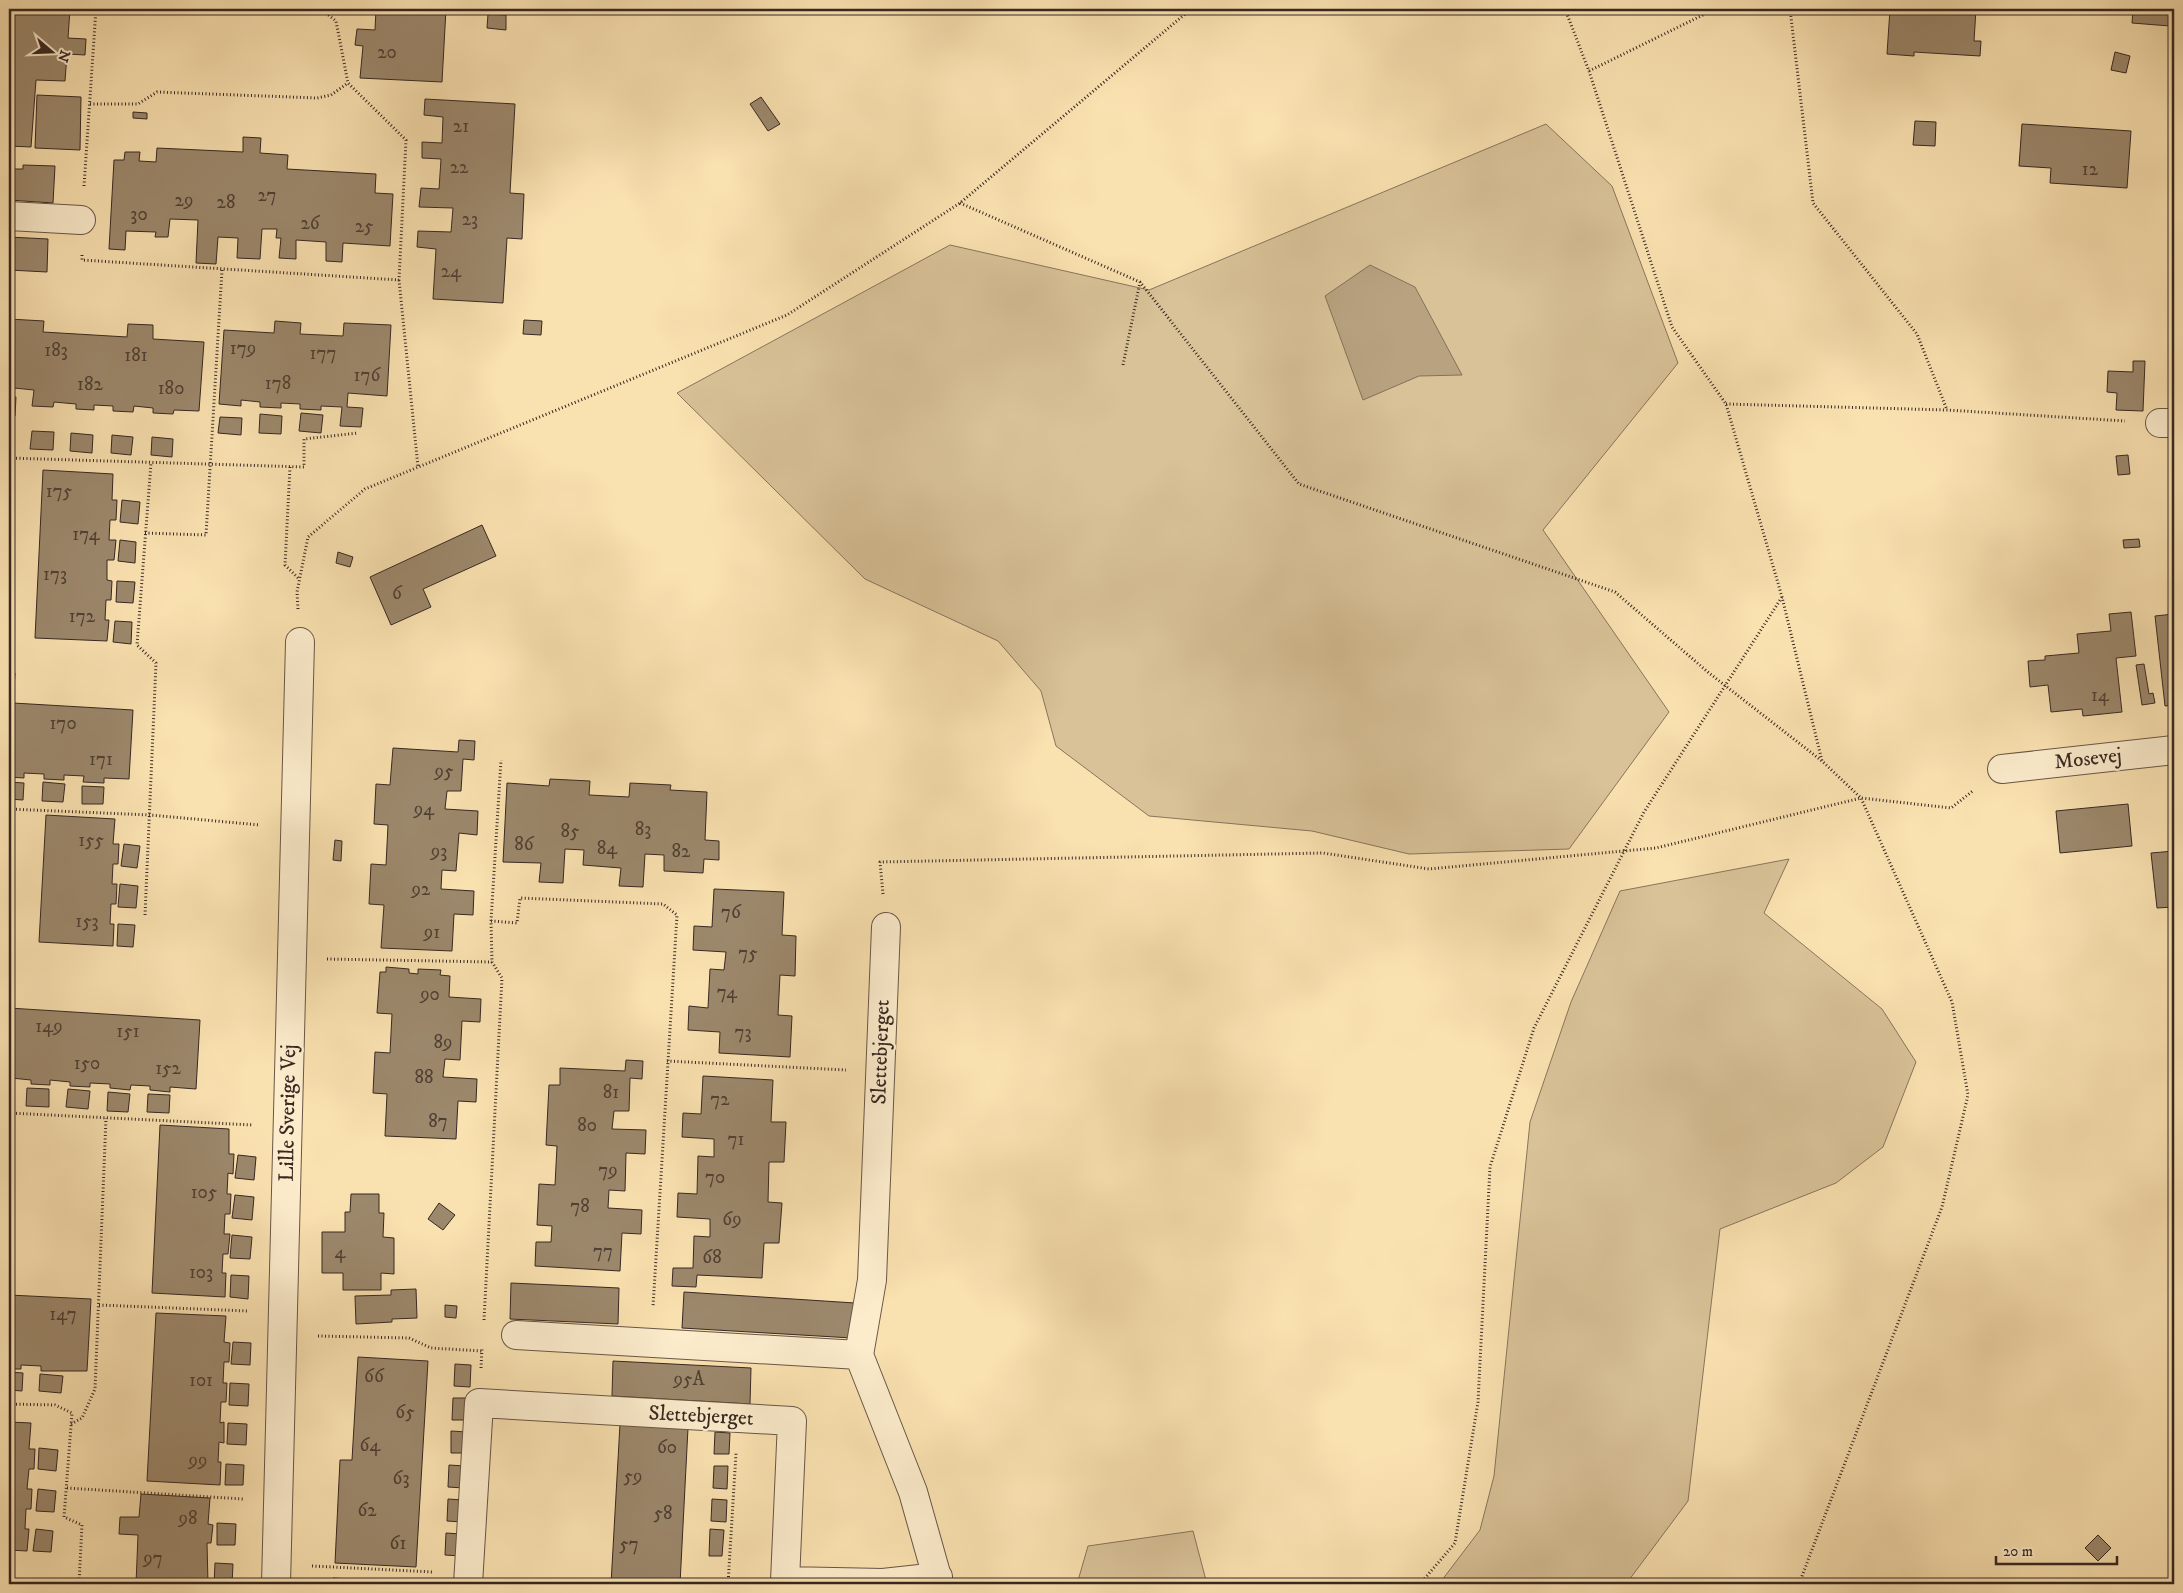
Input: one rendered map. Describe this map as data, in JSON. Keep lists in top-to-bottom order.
{
  "streets": {
    "street": ["Mosevej", "Slettebjerget", "Lille Sverige Vej"]
  },
  "house_numbers": [
    "20",
    "21",
    "22",
    "12",
    "27",
    "29",
    "28",
    "30",
    "23",
    "26",
    "25",
    "24",
    "179",
    "183",
    "177",
    "181",
    "176",
    "178",
    "182",
    "180",
    "175",
    "174",
    "173",
    "6",
    "172",
    "14",
    "170",
    "171",
    "95",
    "94",
    "83",
    "85",
    "155",
    "86",
    "84",
    "93",
    "82",
    "92",
    "76",
    "153",
    "91",
    "75",
    "74",
    "90",
    "149",
    "151",
    "73",
    "89",
    "150",
    "152",
    "88",
    "81",
    "72",
    "87",
    "80",
    "71",
    "79",
    "70",
    "105",
    "78",
    "69",
    "77",
    "4",
    "68",
    "103",
    "147",
    "66",
    "95A",
    "101",
    "65",
    "64",
    "60",
    "99",
    "59",
    "63",
    "62",
    "58",
    "98",
    "61",
    "57",
    "97"
  ],
  "scale_bar": "20 m",
  "north": "right"
}
